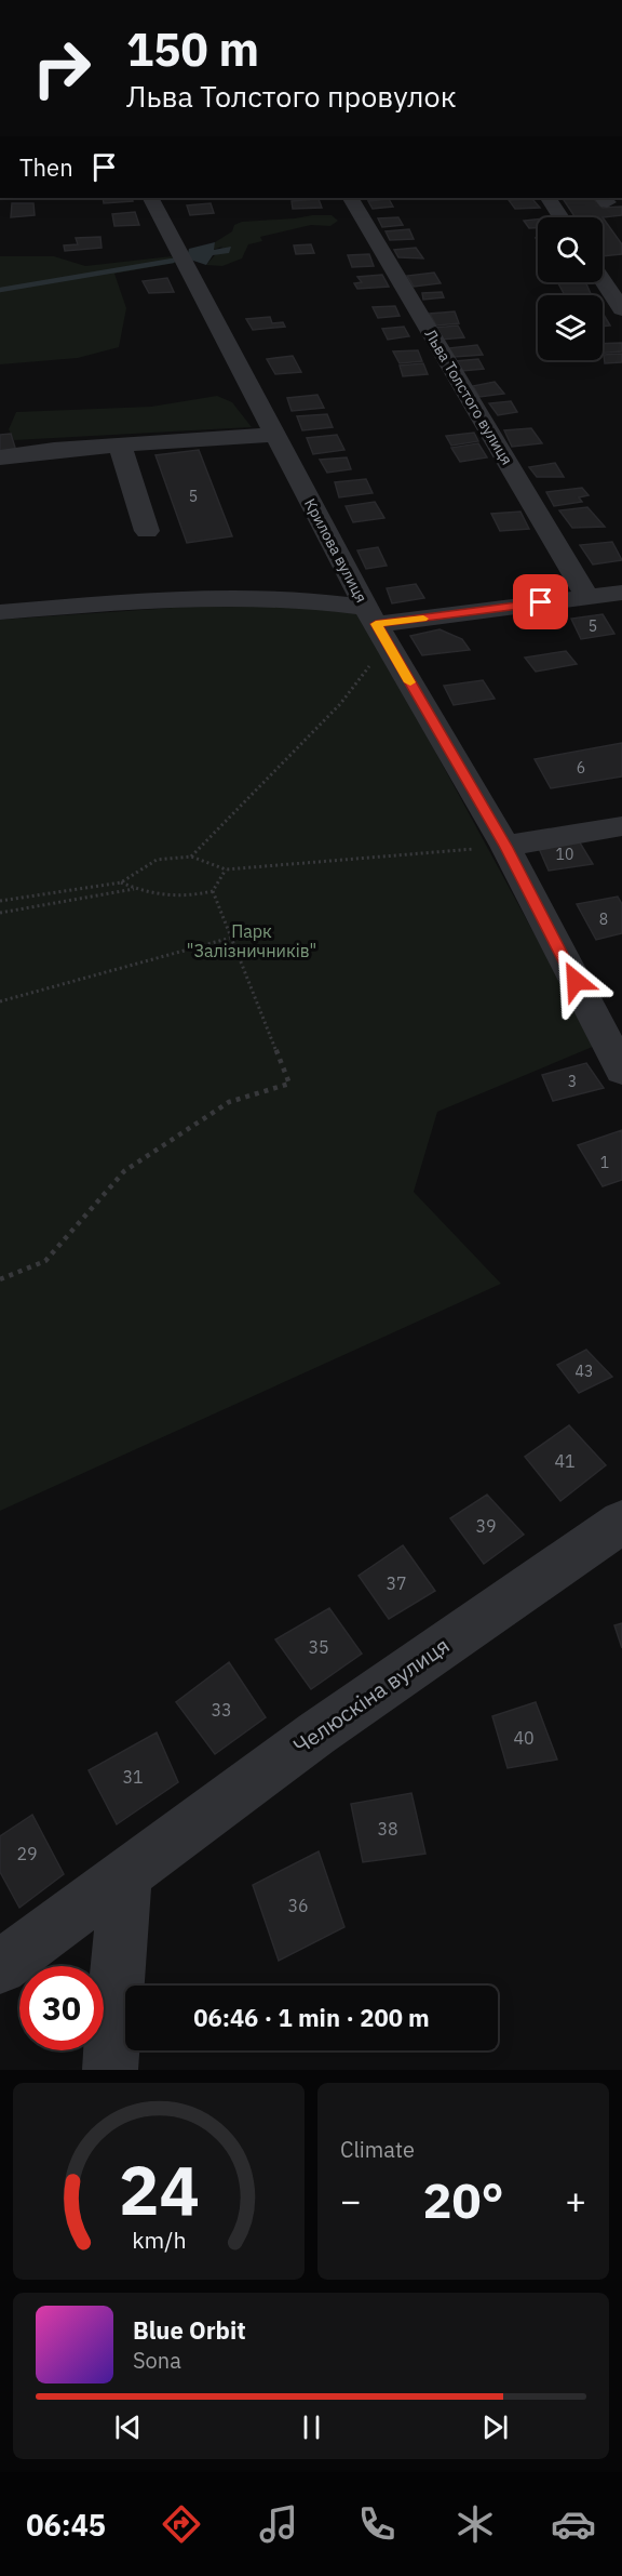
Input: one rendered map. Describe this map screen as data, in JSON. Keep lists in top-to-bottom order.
{
  "streets": {
    "street": ["Льва Толстого вулиця", "Крилова вулиця", "Челюскіна вулиця"]
  },
  "parks": ["Парк \"Залізничників\""],
  "house_numbers": [
    "5",
    "5",
    "6",
    "10",
    "8",
    "3",
    "1",
    "43",
    "41",
    "39",
    "37",
    "35",
    "33",
    "40",
    "31",
    "38",
    "29",
    "36"
  ],
  "page": {
    "turn": ["150 m", "Льва Толстого провулок"],
    "then": "Then",
    "limit": "30",
    "trip": "06:46 · 1 min · 200 m",
    "tile": "Climate",
    "heat": ["−", "20°", "+"],
    "song": ["Blue Orbit", "Sona"],
    "tabs": "06:45",
    "gauge": ["24", "km/h"]
  }
}
